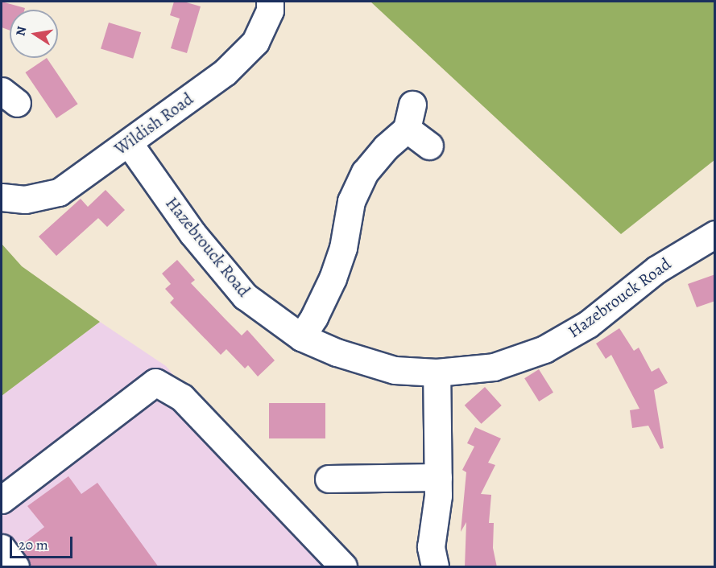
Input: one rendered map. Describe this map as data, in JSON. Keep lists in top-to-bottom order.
{
  "streets": {
    "street": ["Wildish Road", "Hazebrouck Road"]
  },
  "crossings": [
    ["Wildish Road", "Hazebrouck Road"]
  ],
  "scale_bar": "20 m",
  "north": "left"
}
